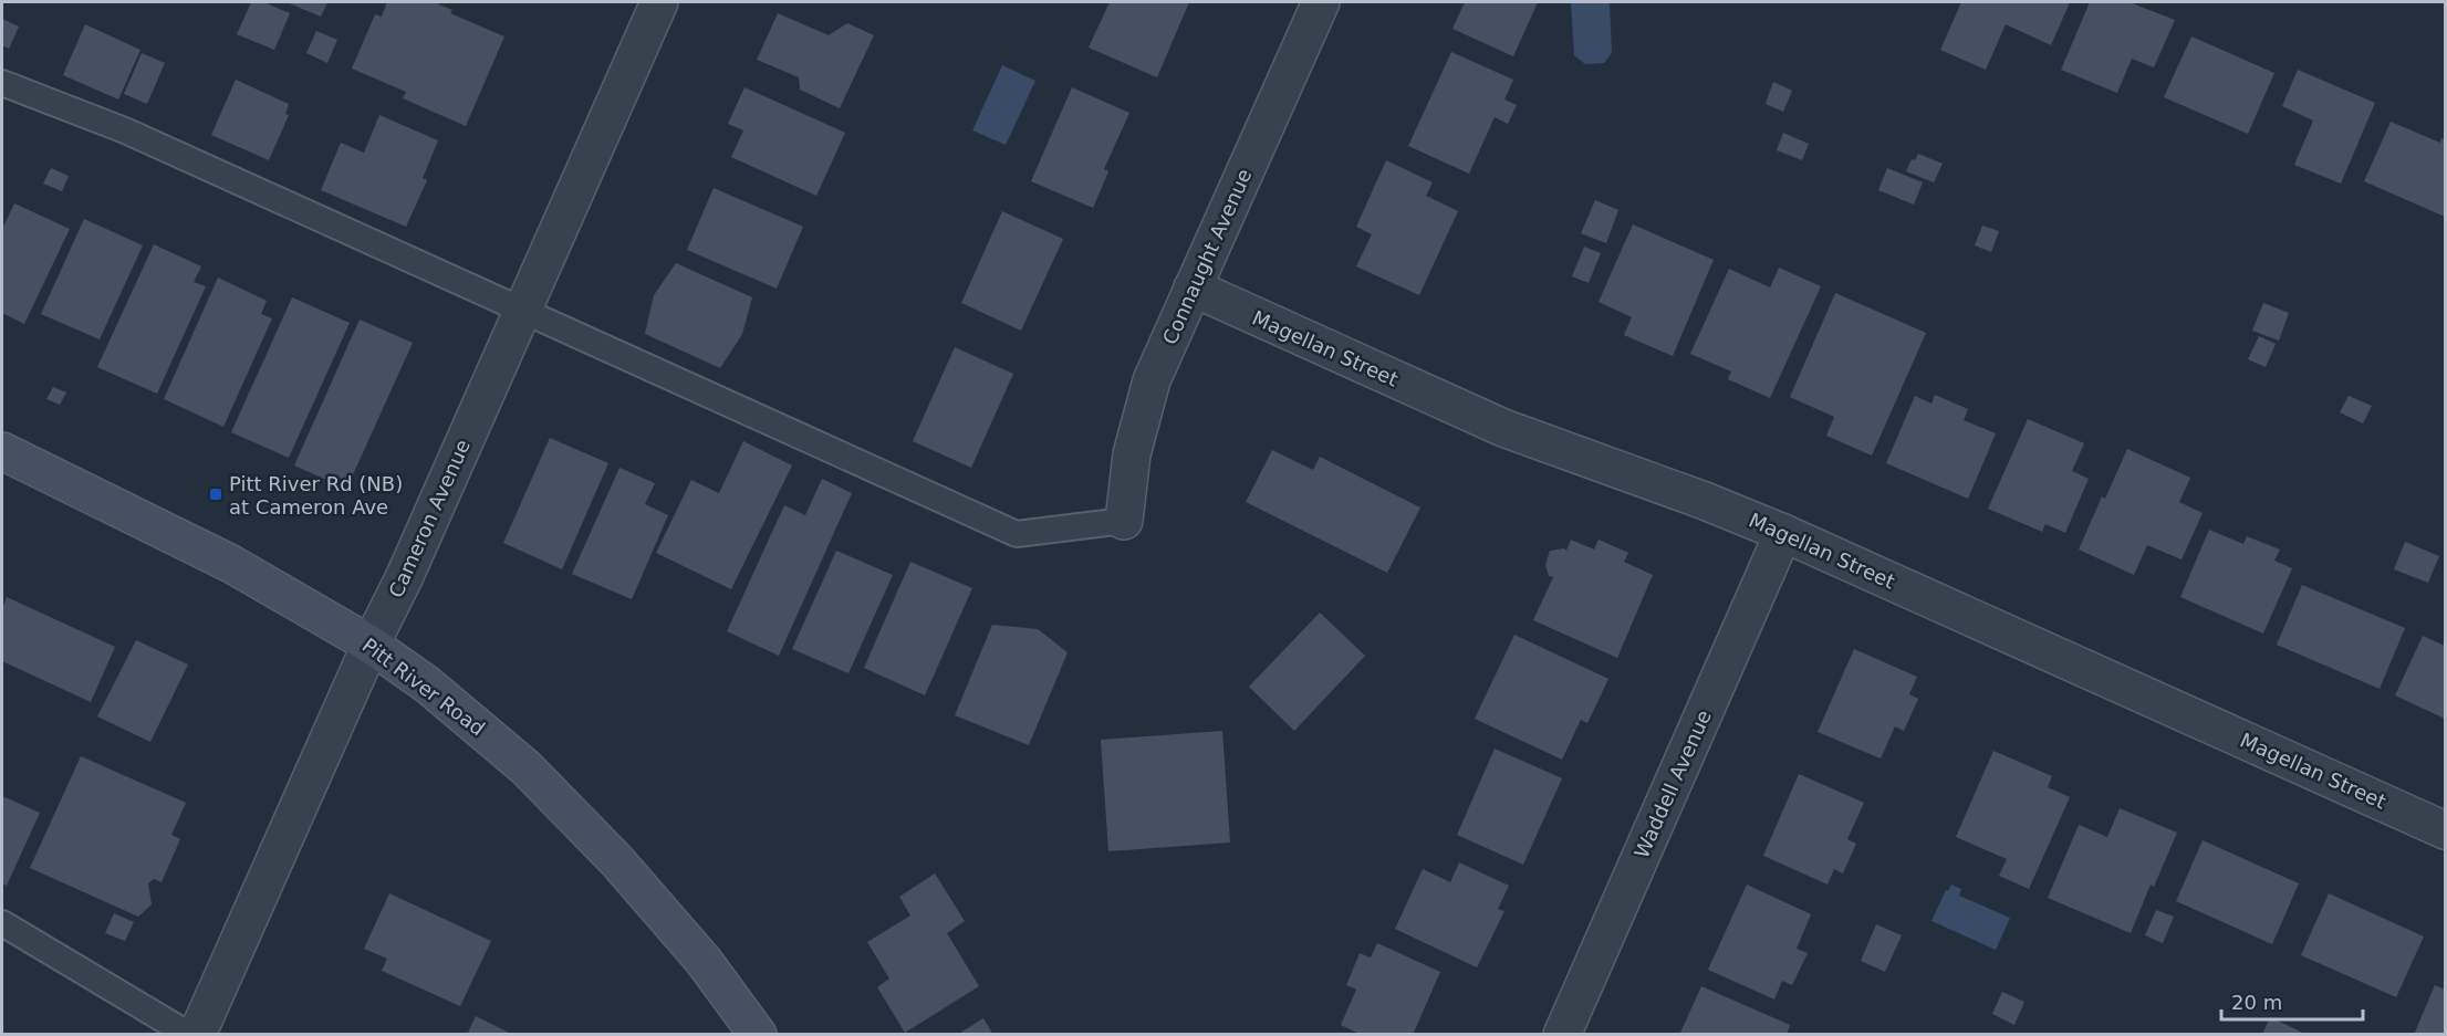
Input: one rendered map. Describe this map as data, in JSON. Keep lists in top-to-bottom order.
{
  "streets": {
    "main road": ["Pitt River Road"],
    "street": [
      "Connaught Avenue",
      "Magellan Street",
      "Cameron Avenue",
      "Waddell Avenue"
    ]
  },
  "crossings": [
    ["Connaught Avenue", "Magellan Street"],
    ["Magellan Street", "Waddell Avenue"],
    ["Cameron Avenue", "Pitt River Road"]
  ],
  "places": {
    "transit": ["Pitt River Rd (NB) at Cameron Ave"]
  },
  "scale_bar": "20 m"
}
